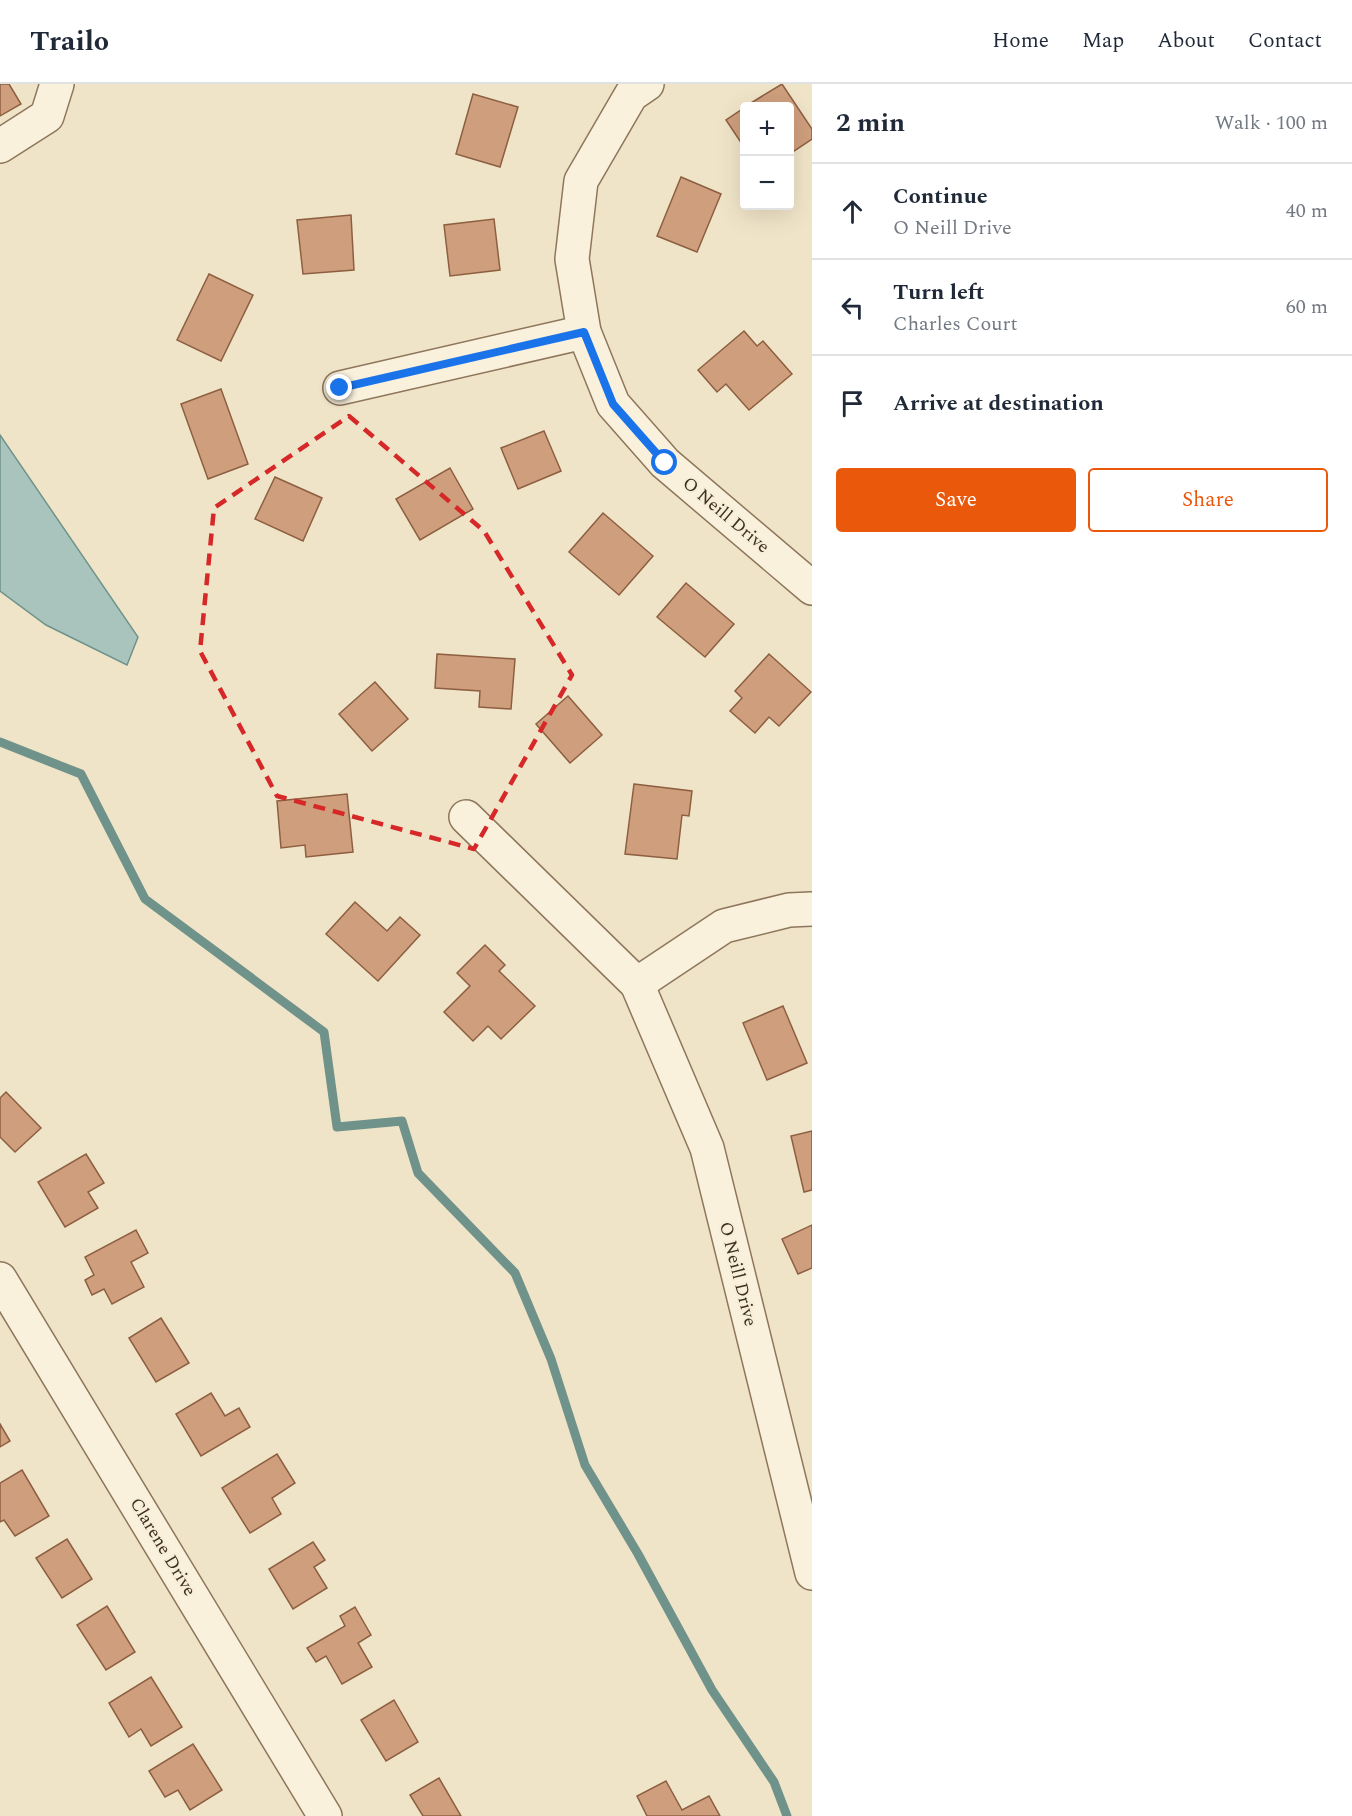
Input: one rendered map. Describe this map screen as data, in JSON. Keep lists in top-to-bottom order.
{
  "streets": {
    "street": ["O Neill Drive", "Clarene Drive"]
  },
  "page": {
    "header": "Trailo",
    "nav": [
      "Home",
      "Map",
      "About",
      "Contact"
    ],
    "heading": ["2 min", "Walk · 100 m"],
    "map_buttons": ["+", "−"],
    "list": [
      ["Continue", "O Neill Drive", "40 m"],
      ["Turn left", "Charles Court", "60 m"],
      "Arrive at destination"
    ],
    "buttons": ["Save", "Share"]
  }
}
